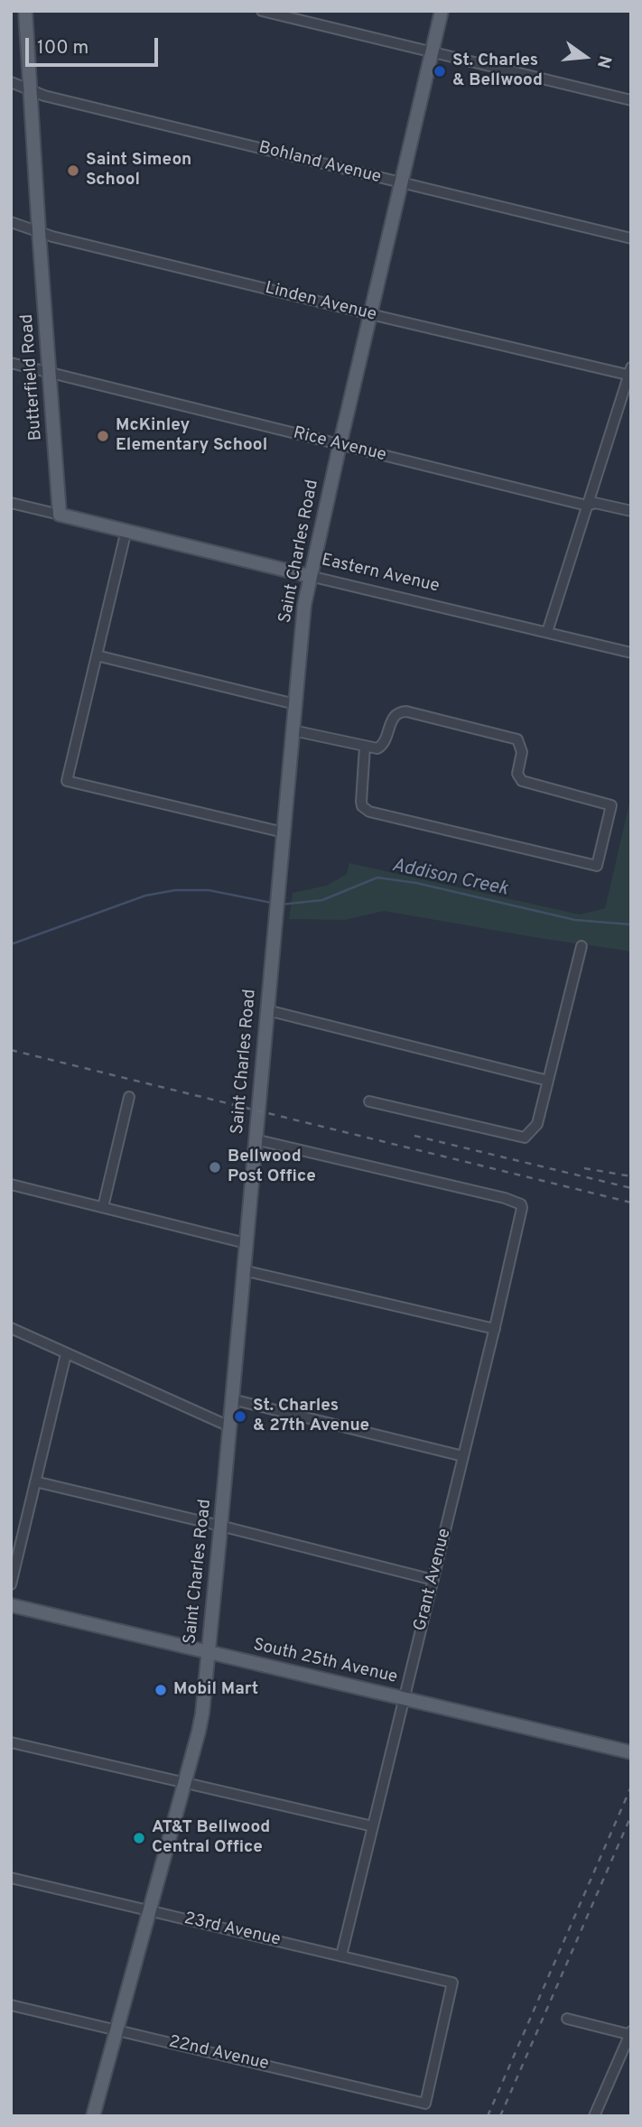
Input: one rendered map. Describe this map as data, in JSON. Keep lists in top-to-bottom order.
{
  "streets": {
    "main road": [
      "Butterfield Road",
      "Saint Charles Road",
      "Eastern Avenue",
      "South 25th Avenue"
    ],
    "street": [
      "Bohland Avenue",
      "Linden Avenue",
      "Rice Avenue",
      "Grant Avenue",
      "23rd Avenue",
      "22nd Avenue"
    ]
  },
  "crossings": [
    ["Bohland Avenue", "Butterfield Road"],
    ["Bohland Avenue", "Saint Charles Road"],
    ["Linden Avenue", "Butterfield Road"],
    ["Linden Avenue", "Saint Charles Road"],
    ["Butterfield Road", "Rice Avenue"],
    ["Butterfield Road", "Eastern Avenue"],
    ["Rice Avenue", "Saint Charles Road"],
    ["Saint Charles Road", "Eastern Avenue"],
    ["Saint Charles Road", "Grant Avenue"],
    ["Saint Charles Road", "South 25th Avenue"],
    ["Saint Charles Road", "23rd Avenue"],
    ["Saint Charles Road", "22nd Avenue"],
    ["Grant Avenue", "South 25th Avenue"],
    ["Grant Avenue", "23rd Avenue"],
    ["23rd Avenue", "22nd Avenue"]
  ],
  "water": ["Addison Creek"],
  "places": [
    "St. Charles & Bellwood",
    "Saint Simeon School",
    "McKinley Elementary School",
    "Bellwood Post Office",
    "St. Charles & 27th Avenue",
    "Mobil Mart",
    "AT&T Bellwood Central Office"
  ],
  "scale_bar": "100 m",
  "north": "right"
}
